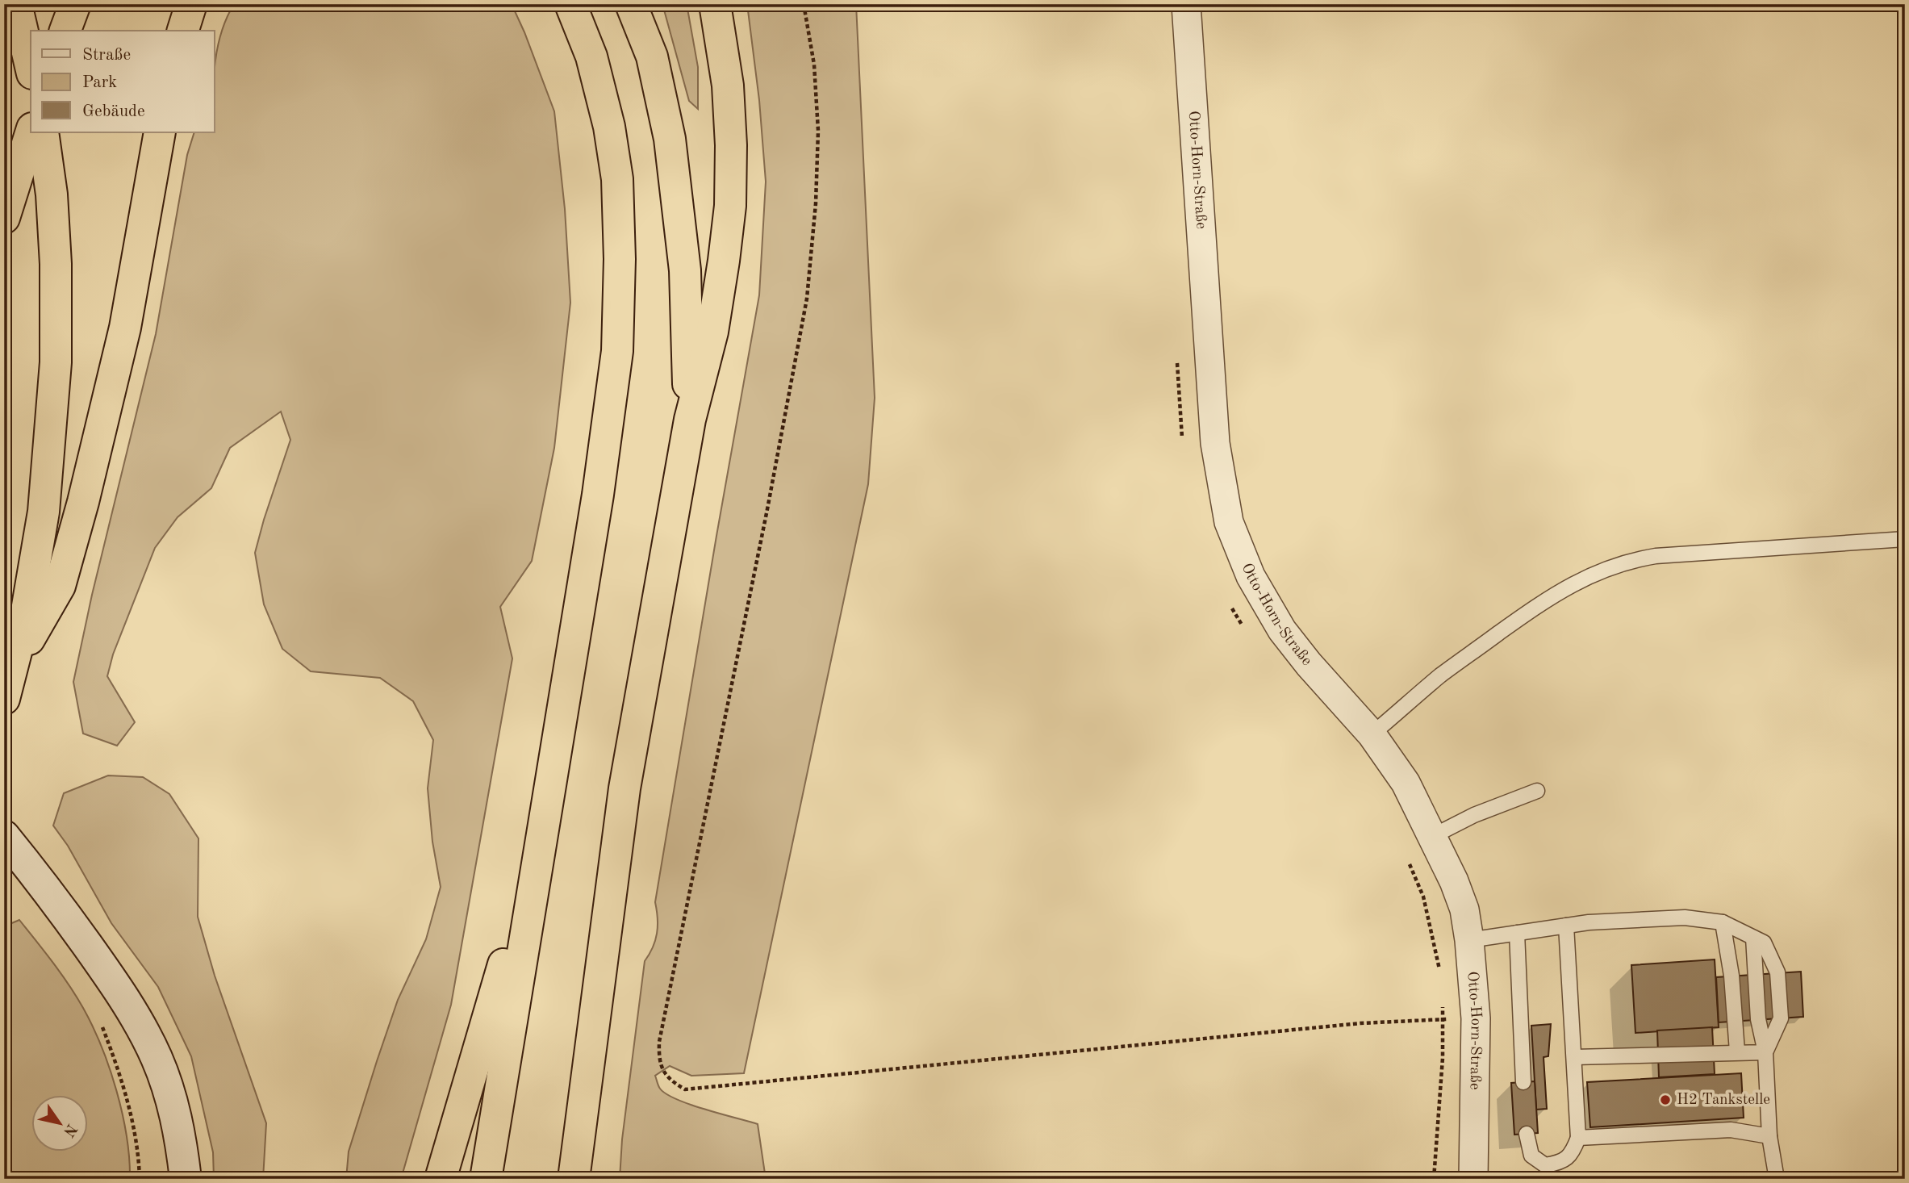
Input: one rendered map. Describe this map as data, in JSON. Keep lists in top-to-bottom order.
{
  "streets": {
    "street": ["Otto-Horn-Straße"]
  },
  "places": ["H2 Tankstelle"],
  "legend": ["Straße", "Park", "Gebäude"],
  "north": "bottom right"
}
